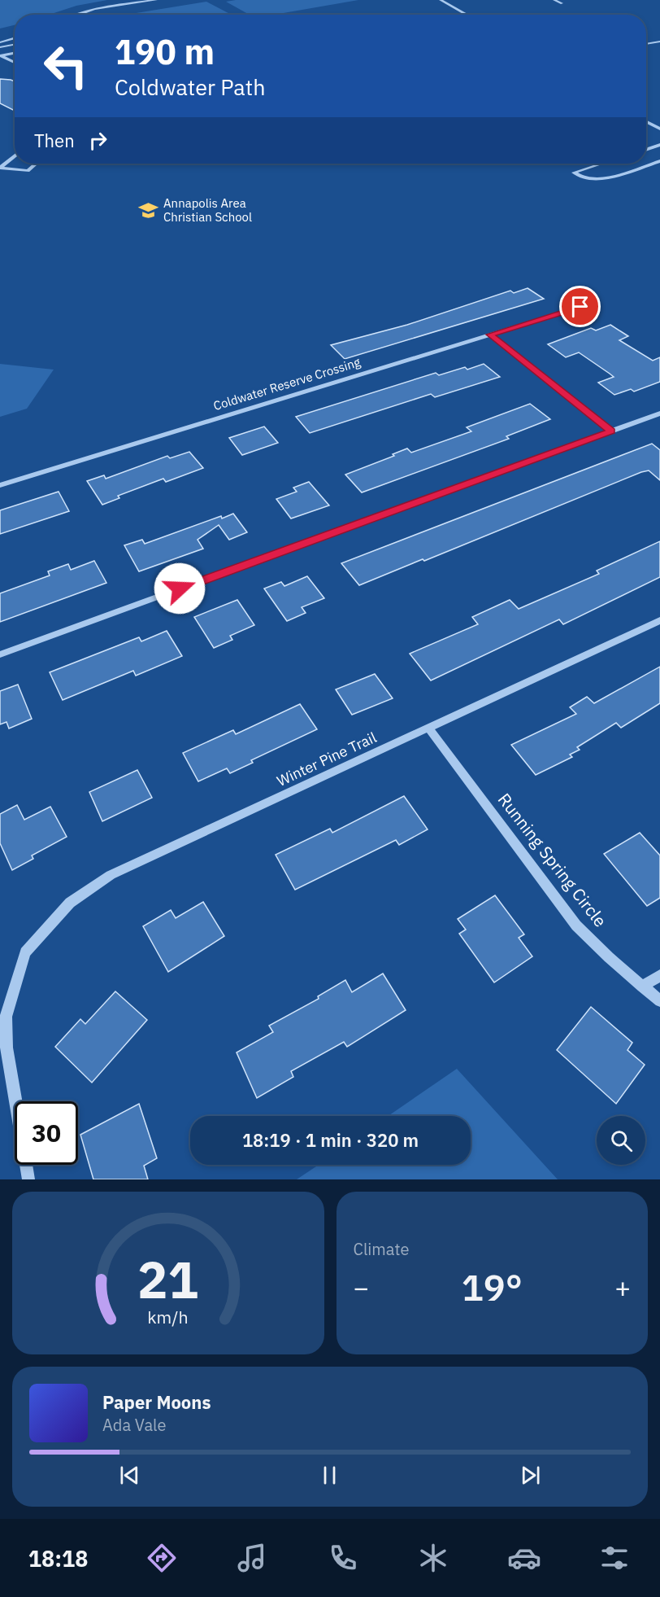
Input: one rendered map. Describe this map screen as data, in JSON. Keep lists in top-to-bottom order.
{
  "streets": {
    "street": ["Coldwater Reserve Crossing", "Winter Pine Trail", "Running Spring Circle"]
  },
  "crossings": [
    ["Winter Pine Trail", "Running Spring Circle"]
  ],
  "places": {
    "school or university": ["Annapolis Area Christian School"]
  },
  "page": {
    "turn": ["190 m", "Coldwater Path"],
    "then": "Then",
    "limit": "30",
    "trip": "18:19 · 1 min · 320 m",
    "tile": "Climate",
    "heat": ["−", "19°", "+"],
    "song": ["Paper Moons", "Ada Vale"],
    "tabs": "18:18",
    "gauge": ["21", "km/h"]
  }
}
